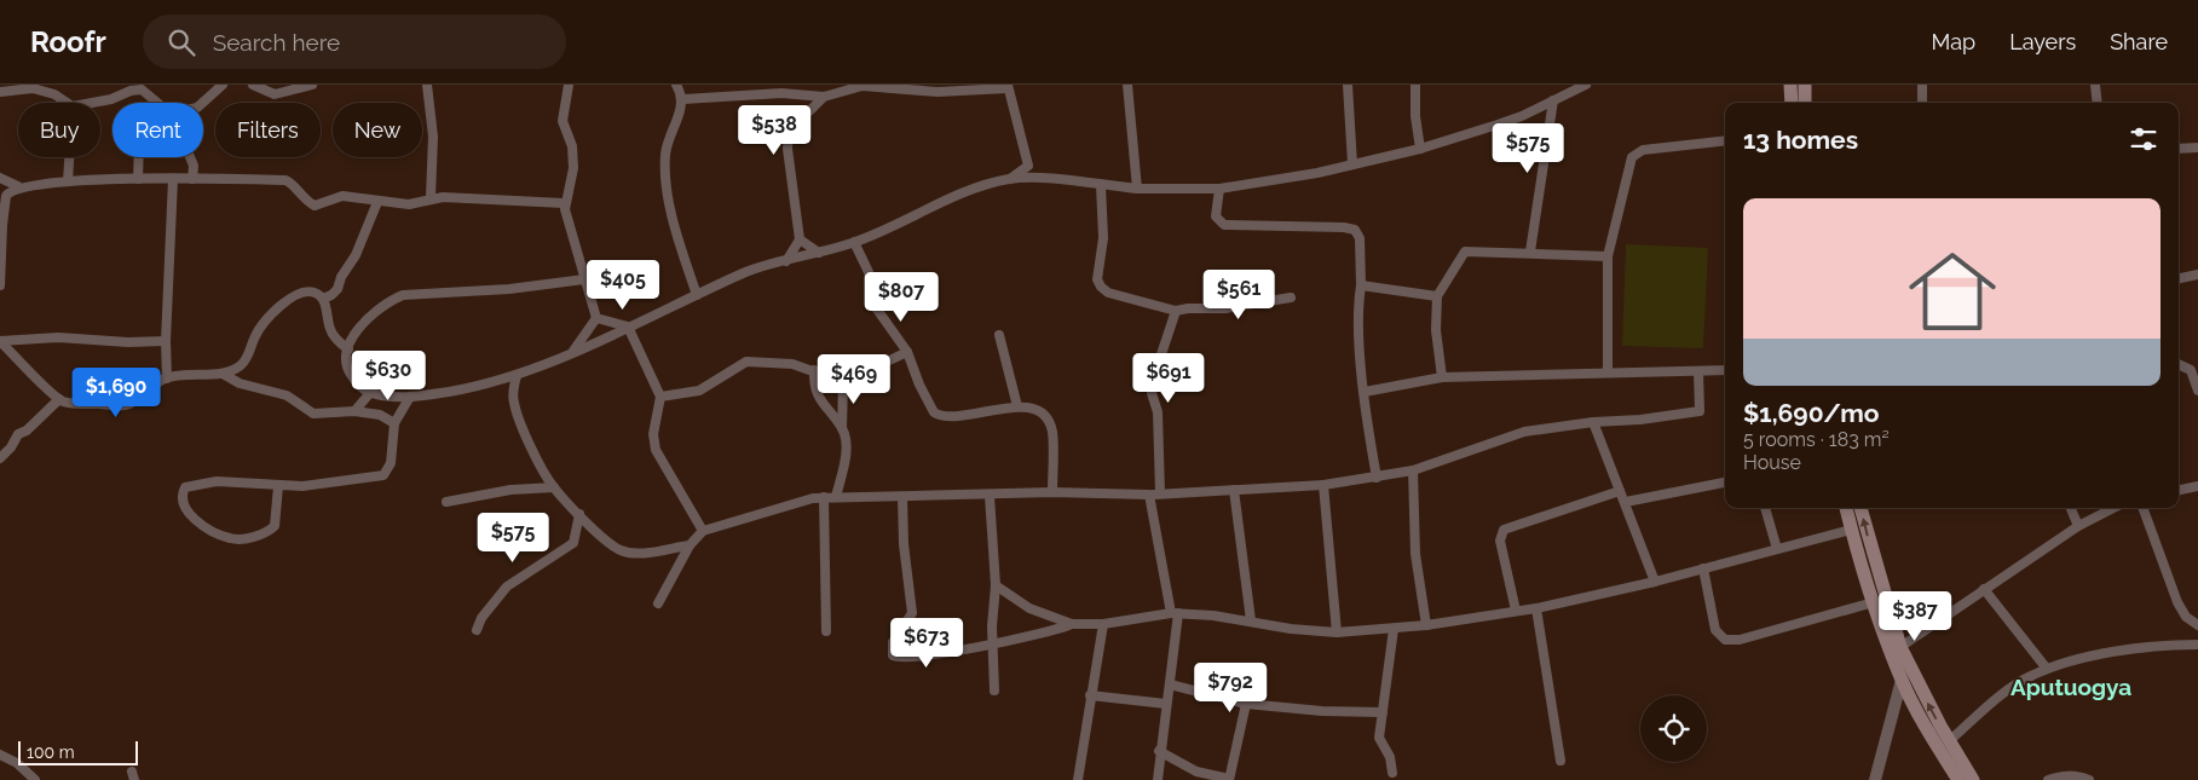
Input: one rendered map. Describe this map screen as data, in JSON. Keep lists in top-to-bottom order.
{
  "districts": ["Aputuogya"],
  "scale_bar": "100 m",
  "page": {
    "header": "Roofr",
    "search": "Search here",
    "nav": ["Map", "Layers", "Share"],
    "chip": [
      "Buy",
      "Rent",
      "Filters",
      "New"
    ],
    "heading": "13 homes",
    "price": [
      "$538",
      "$575",
      "$405",
      "$561",
      "$807",
      "$630",
      "$691",
      "$469",
      "$1,690",
      "$575",
      "$387",
      "$673",
      "$792"
    ],
    "list": [
      {
        "name": "$1,690/mo",
        "note": "5 rooms · 183 m² · House"
      }
    ],
    "scale": "100 m"
  }
}
